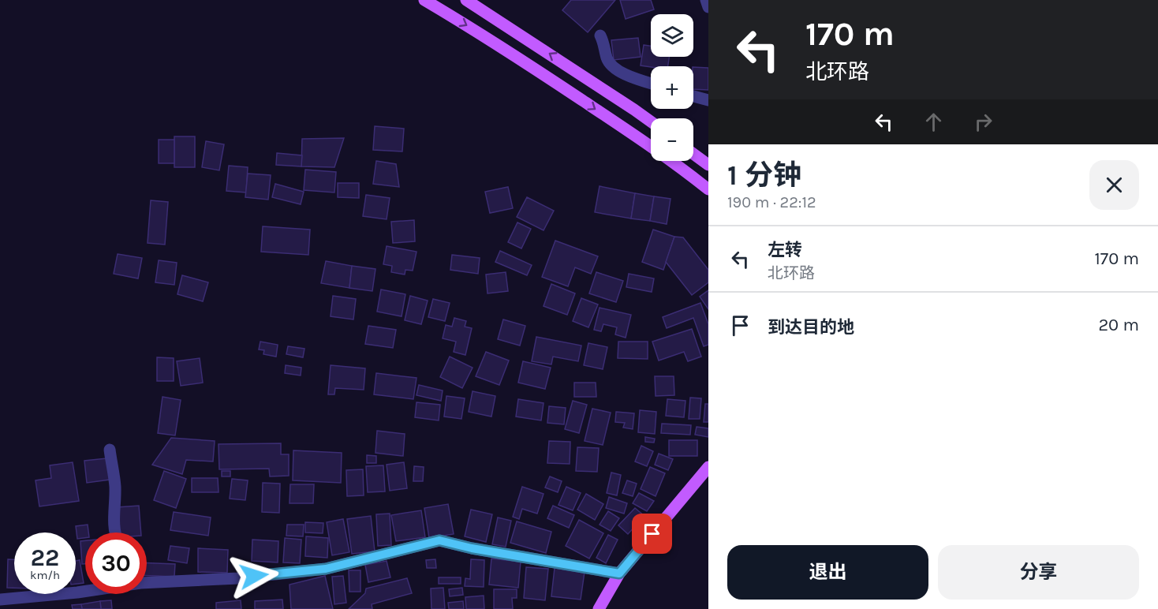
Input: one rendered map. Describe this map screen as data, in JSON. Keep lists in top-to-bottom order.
{
  "page": {
    "turn": ["170 m", "北环路"],
    "map_buttons": ["+", "−"],
    "heading": ["1 分钟", "190 m · 22:12"],
    "list": [
      {
        "name": "左转",
        "note": "北环路",
        "value": "170 m"
      },
      {
        "name": "到达目的地",
        "value": "20 m"
      }
    ],
    "speed": "22 km/h",
    "limit": "30",
    "buttons": ["退出", "分享"]
  }
}
